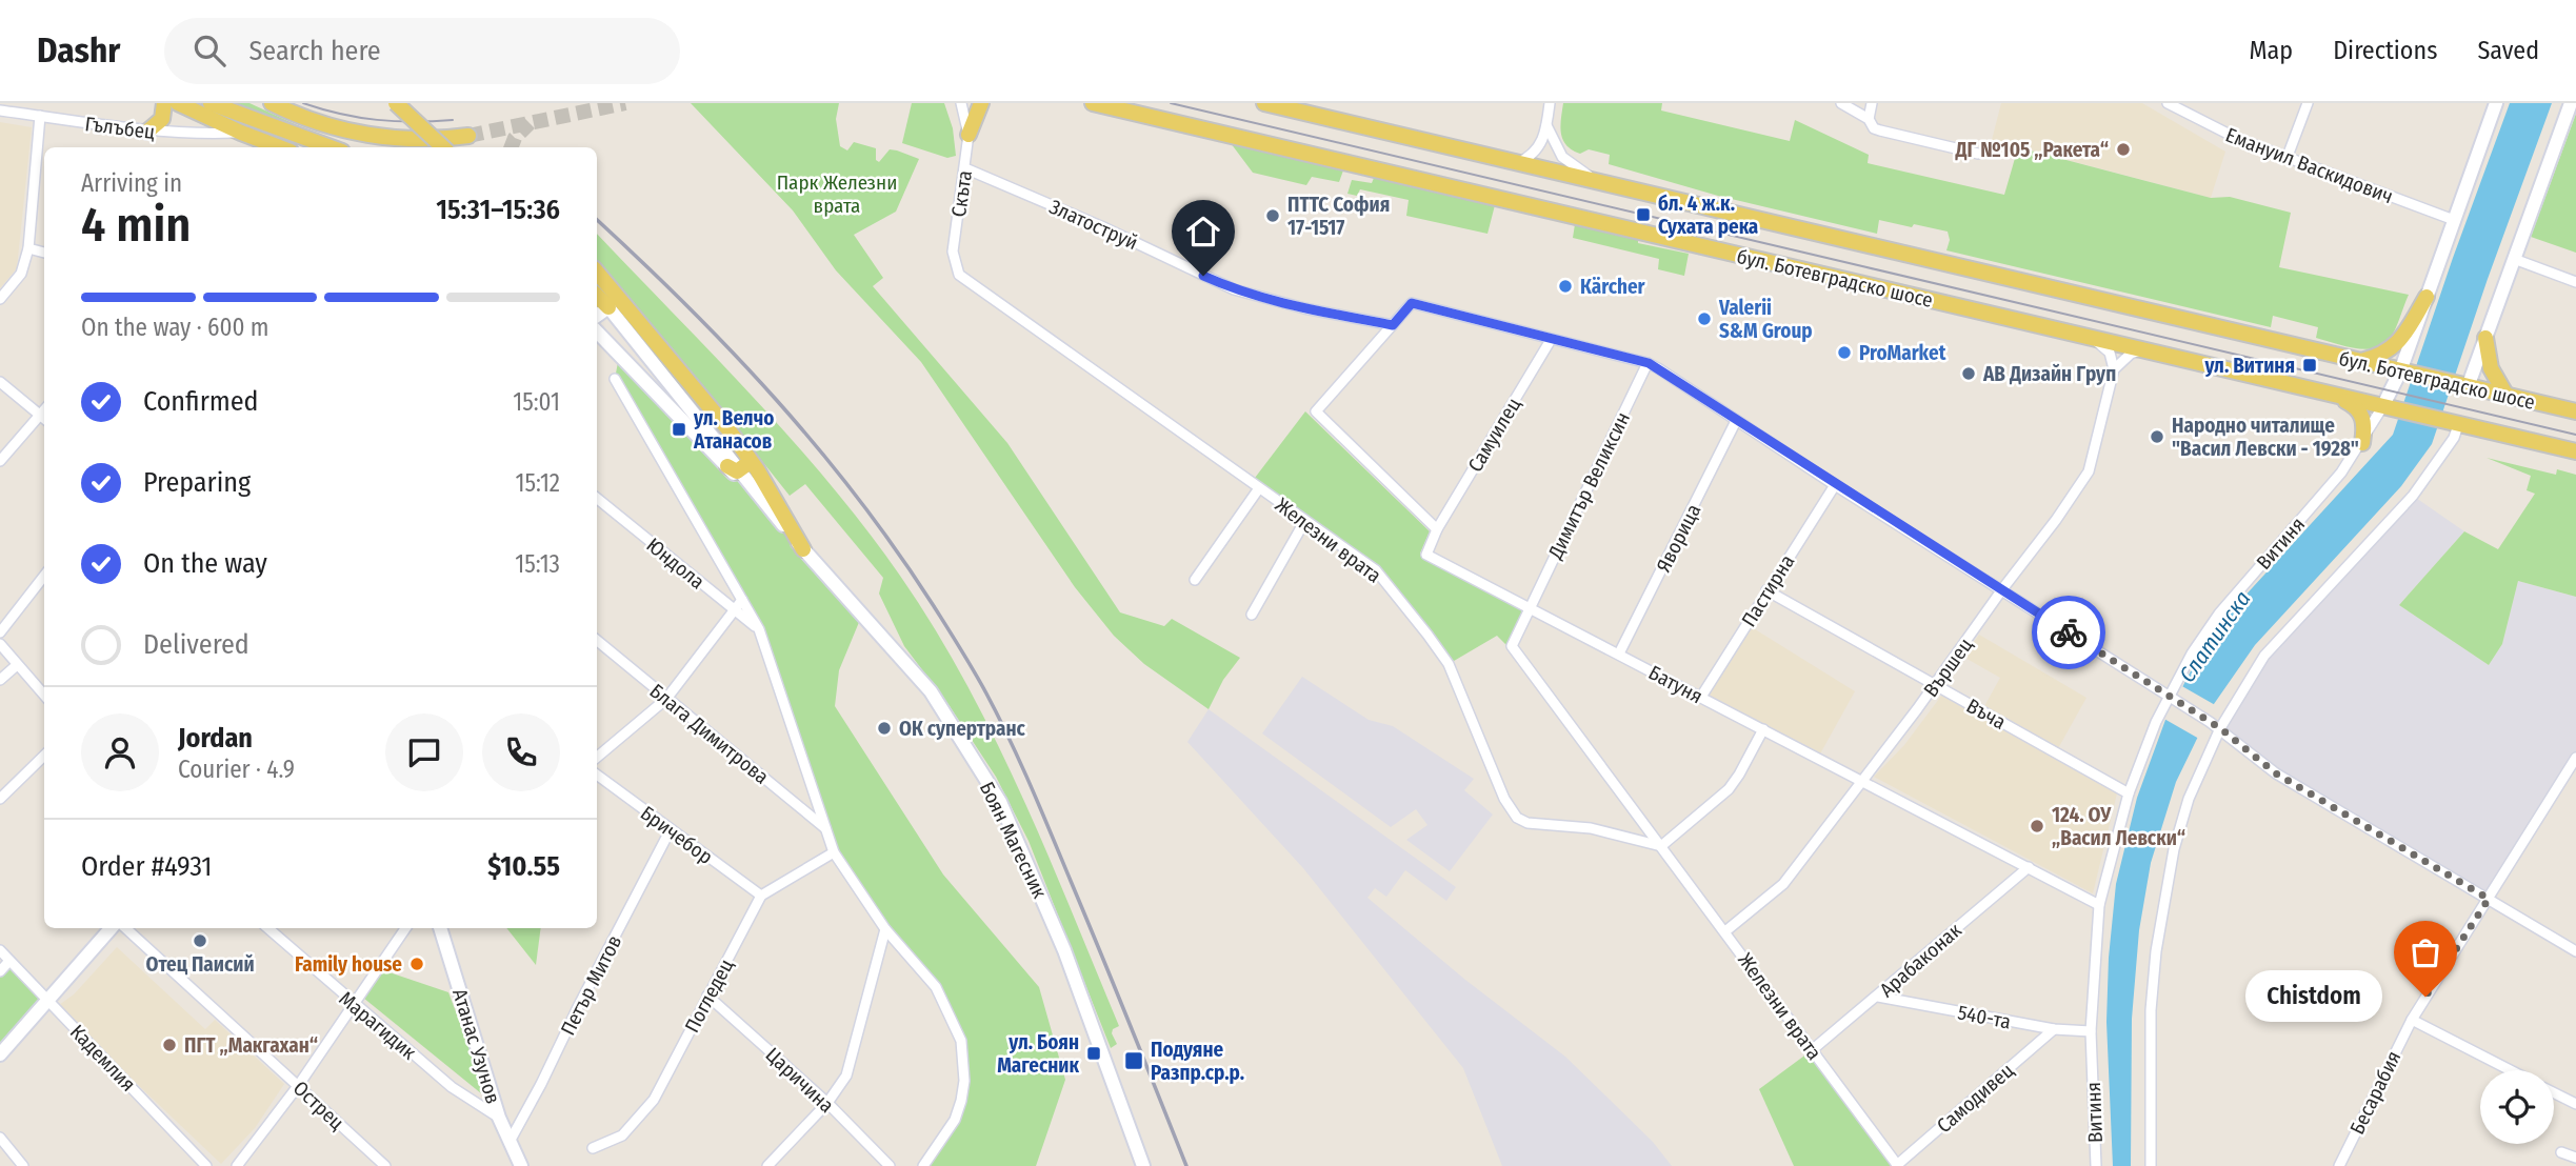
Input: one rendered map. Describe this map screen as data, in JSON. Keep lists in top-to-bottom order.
{
  "streets": {
    "main road": ["бул. Ботевградско шосе"],
    "street": [
      "Гълъбец",
      "Емануил Васкидович",
      "Скъта",
      "Златоструй",
      "Самуилец",
      "Димитър Великсин",
      "Яворица",
      "Железни врата",
      "Витиня",
      "Юндола",
      "Пастирна",
      "Вършец",
      "Батуня",
      "Въча",
      "Блага Димитрова",
      "Бричебор",
      "Боян Магесник",
      "Арабаконак",
      "Петър Митов",
      "Погледец",
      "540-та",
      "Марагидик",
      "Атанас Узунов",
      "Кадемлия",
      "Царичина",
      "Бесарабия",
      "Самодивец",
      "Острец"
    ]
  },
  "crossings": [
    ["Емануил Васкидович", "Витиня"],
    ["Скъта", "Златоструй"],
    ["Скъта", "Железни врата"],
    ["бул. Ботевградско шосе", "Витиня"],
    ["Самуилец", "Батуня"],
    ["Димитър Великсин", "Железни врата"],
    ["Димитър Великсин", "Батуня"],
    ["Яворица", "Батуня"],
    ["Железни врата", "Вършец"],
    ["Железни врата", "Батуня"],
    ["Железни врата", "Арабаконак"],
    ["Железни врата", "Самодивец"],
    ["Витиня", "Батуня"],
    ["Витиня", "Въча"],
    ["Витиня", "540-та"],
    ["Пастирна", "Батуня"],
    ["Пастирна", "Въча"],
    ["Вършец", "Батуня"],
    ["Вършец", "Въча"],
    ["Батуня", "Арабаконак"],
    ["Бричебор", "Петър Митов"],
    ["Бричебор", "Погледец"],
    ["Арабаконак", "540-та"],
    ["Петър Митов", "Атанас Узунов"],
    ["Погледец", "Царичина"],
    ["540-та", "Самодивец"],
    ["Марагидик", "Атанас Узунов"]
  ],
  "water": ["Слатинска"],
  "parks": ["Парк Железни врата"],
  "places": {
    "other": [
      "ДГ №105 „Ракета“",
      "ПТТС София 17-1517",
      "Кärcher",
      "Valerii S&M Group",
      "ProMarket",
      "АВ Дизайн Груп",
      "Народно читалище \"Васил Левски - 1928\"",
      "ОК супертранс",
      "124. ОУ „Васил Левски“",
      "Отец Паисий",
      "Family house",
      "Chistdom",
      "ПГТ „Макгахан“"
    ],
    "transit": [
      "бл. 4 ж.к. Сухата река",
      "ул. Витиня",
      "ул. Велчо Атанасов",
      "ул. Боян Магесник",
      "Подуяне Разпр.ср.р."
    ]
  },
  "page": {
    "header": "Dashr",
    "search": "Search here",
    "nav": ["Map", "Directions", "Saved"],
    "heading": ["4 min", "Arriving in", "15:31–15:36"],
    "panel": [
      "Jordan",
      "Courier · 4.9",
      "Order #4931",
      "$10.55"
    ],
    "bar": "On the way · 600 m",
    "list": [
      ["Confirmed", "15:01"],
      ["Preparing", "15:12"],
      ["On the way", "15:13"],
      "Delivered"
    ],
    "bubble": "Chistdom"
  }
}
